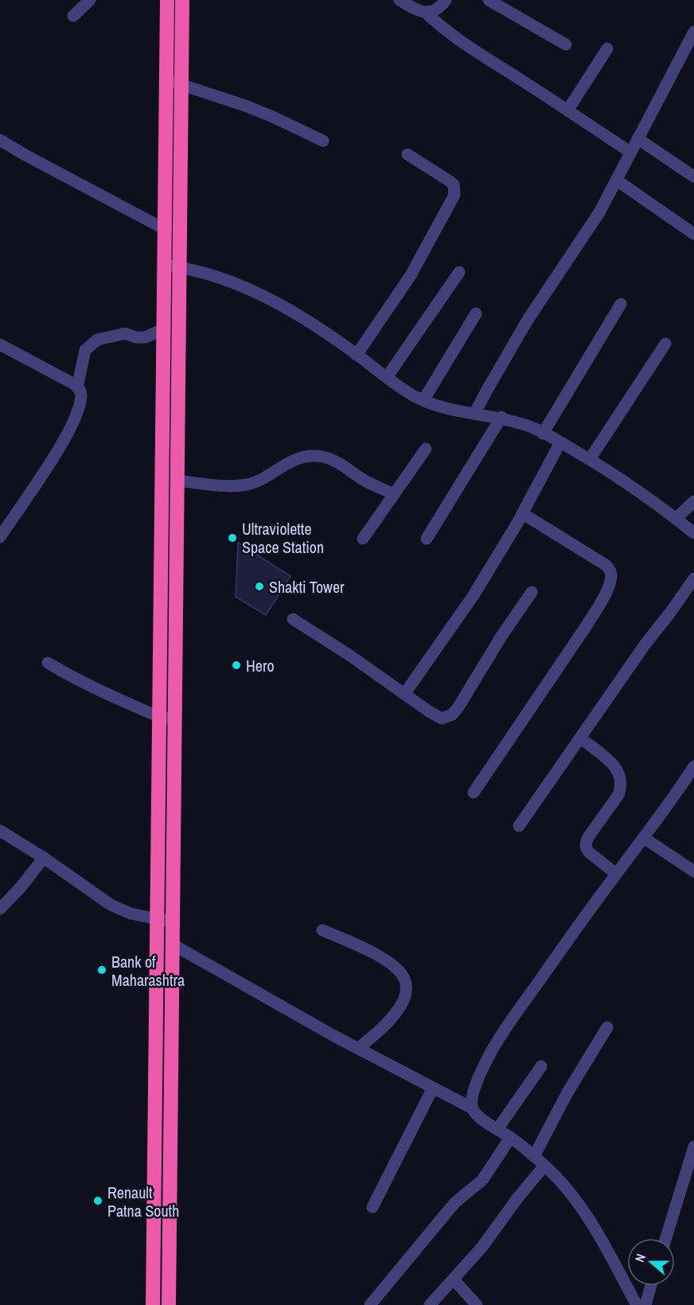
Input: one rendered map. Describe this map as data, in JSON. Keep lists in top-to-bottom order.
{
  "places": [
    "Ultraviolette Space Station",
    "Shakti Tower",
    "Hero",
    "Bank of Maharashtra",
    "Renault Patna South"
  ],
  "north": "left"
}
